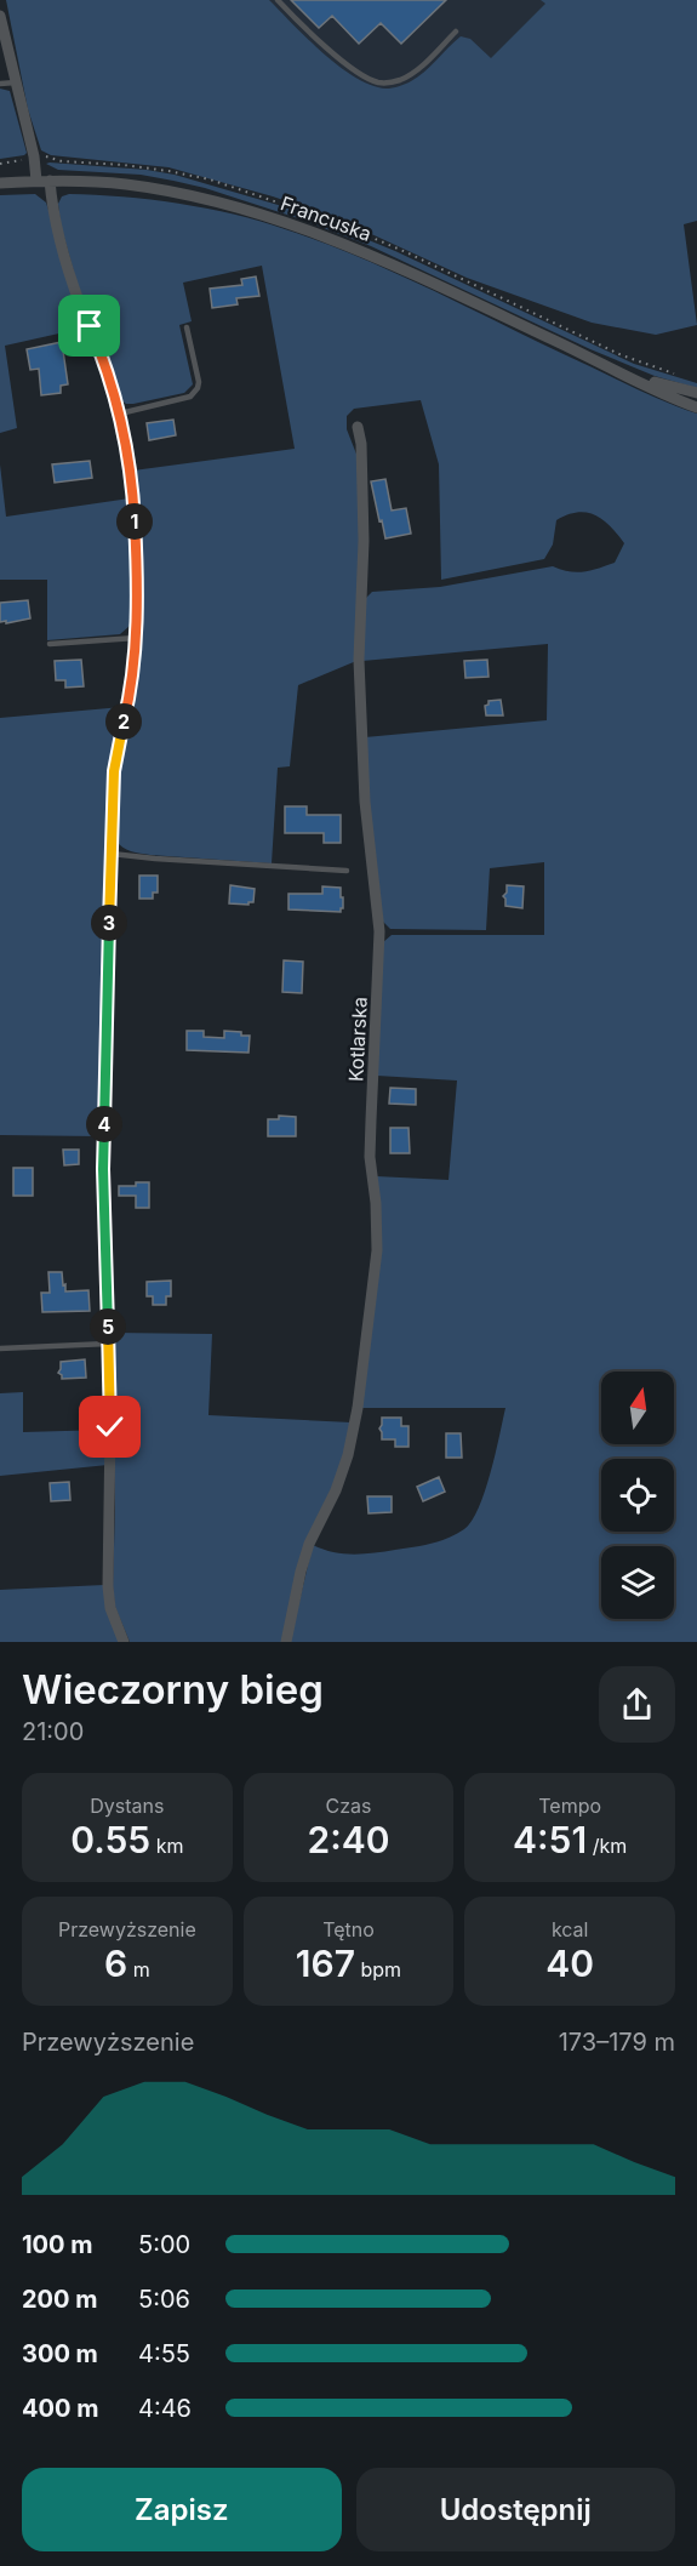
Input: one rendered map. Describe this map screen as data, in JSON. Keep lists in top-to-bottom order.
{
  "streets": {
    "street": ["Francuska", "Kotlarska"]
  },
  "north": "top",
  "page": {
    "pins": [
      "1",
      "2",
      "3",
      "4",
      "5"
    ],
    "heading": ["Wieczorny bieg", "21:00"],
    "stats": [
      ["Dystans", "0.55 km"],
      ["Czas", "2:40"],
      ["Tempo", "4:51 /km"],
      ["Przewyższenie", "6 m"],
      ["Tętno", "167 bpm"],
      ["kcal", "40"]
    ],
    "chart": ["Przewyższenie", "173–179 m"],
    "list": [
      {
        "name": "100 m",
        "note": "5:00"
      },
      {
        "name": "200 m",
        "note": "5:06"
      },
      {
        "name": "300 m",
        "note": "4:55"
      },
      {
        "name": "400 m",
        "note": "4:46"
      }
    ],
    "buttons": ["Zapisz", "Udostępnij"]
  }
}
